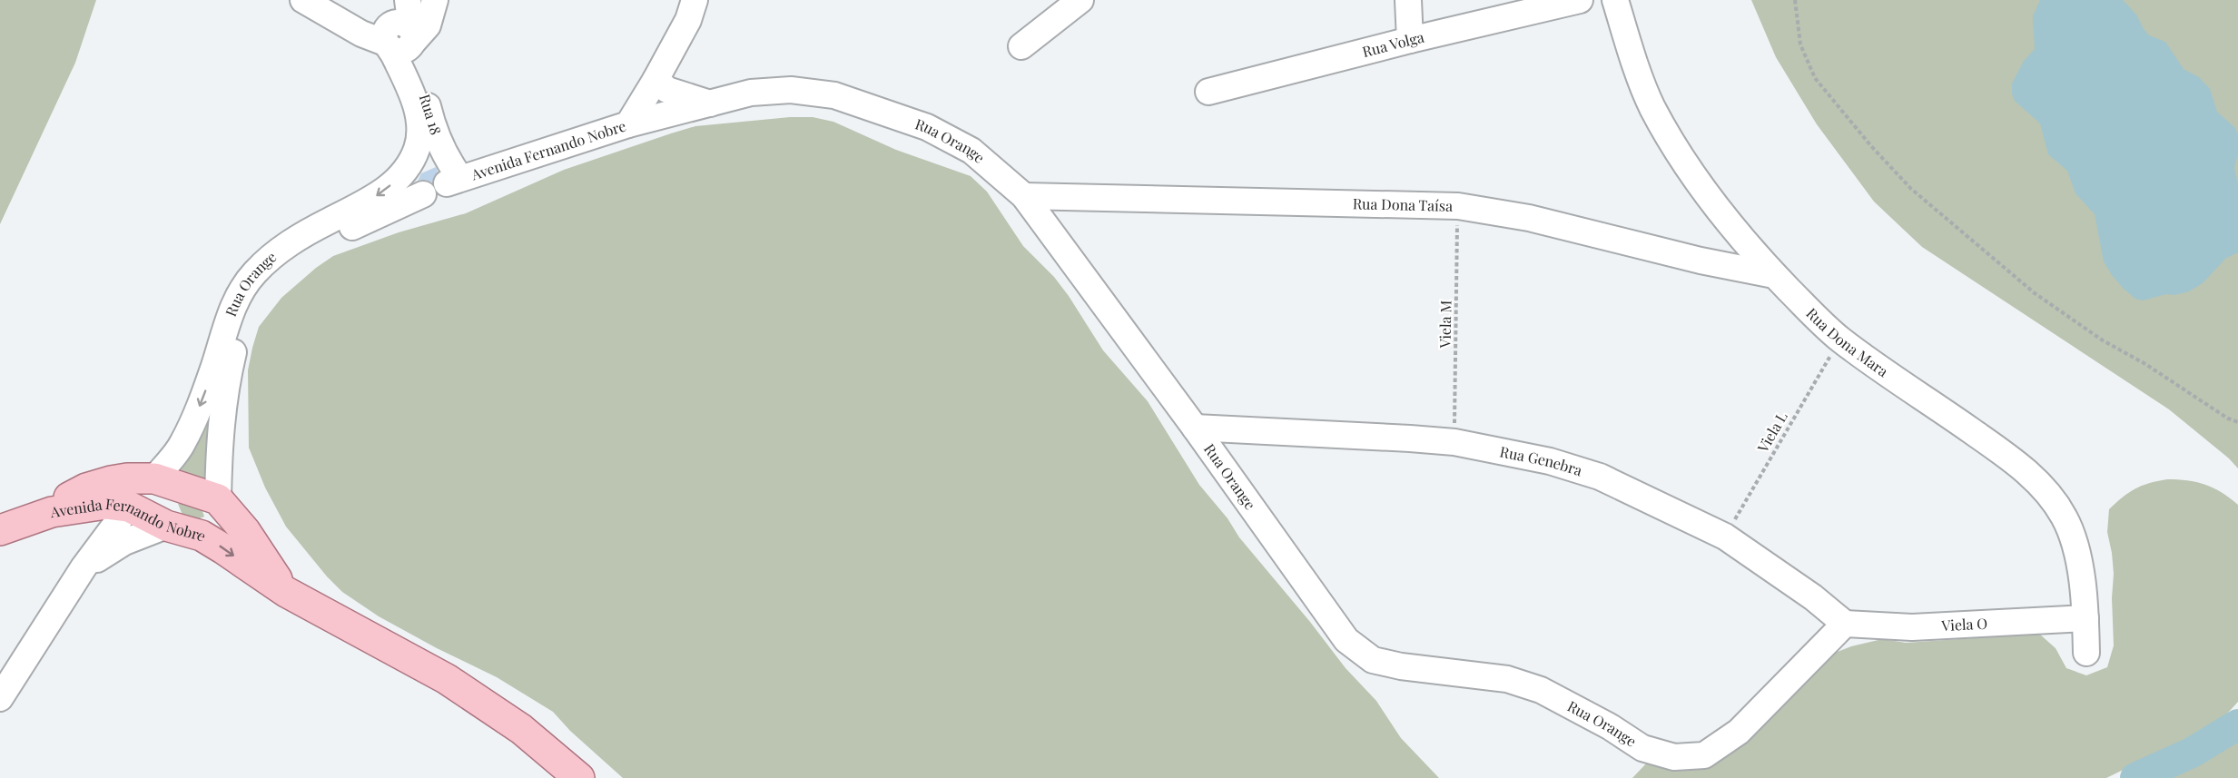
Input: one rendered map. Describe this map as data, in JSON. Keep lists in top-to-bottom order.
{
  "streets": {
    "main road": ["Avenida Fernando Nobre"],
    "street": [
      "Rua Volga",
      "Rua 18",
      "Rua Orange",
      "Rua Dona Taísa",
      "Rua Dona Mara",
      "Rua Genebra",
      "Viela O"
    ],
    "path": ["Viela M", "Viela L"]
  },
  "crossings": [
    ["Rua 18", "Rua Orange"],
    ["Rua 18", "Avenida Fernando Nobre"],
    ["Rua Orange", "Avenida Fernando Nobre"],
    ["Rua Orange", "Rua Dona Taísa"],
    ["Rua Orange", "Rua Genebra"],
    ["Rua Orange", "Viela O"],
    ["Rua Dona Taísa", "Viela M"],
    ["Rua Dona Taísa", "Rua Dona Mara"],
    ["Viela M", "Rua Genebra"],
    ["Rua Dona Mara", "Viela L"],
    ["Rua Dona Mara", "Viela O"],
    ["Viela L", "Rua Genebra"],
    ["Rua Genebra", "Viela O"]
  ]
}
